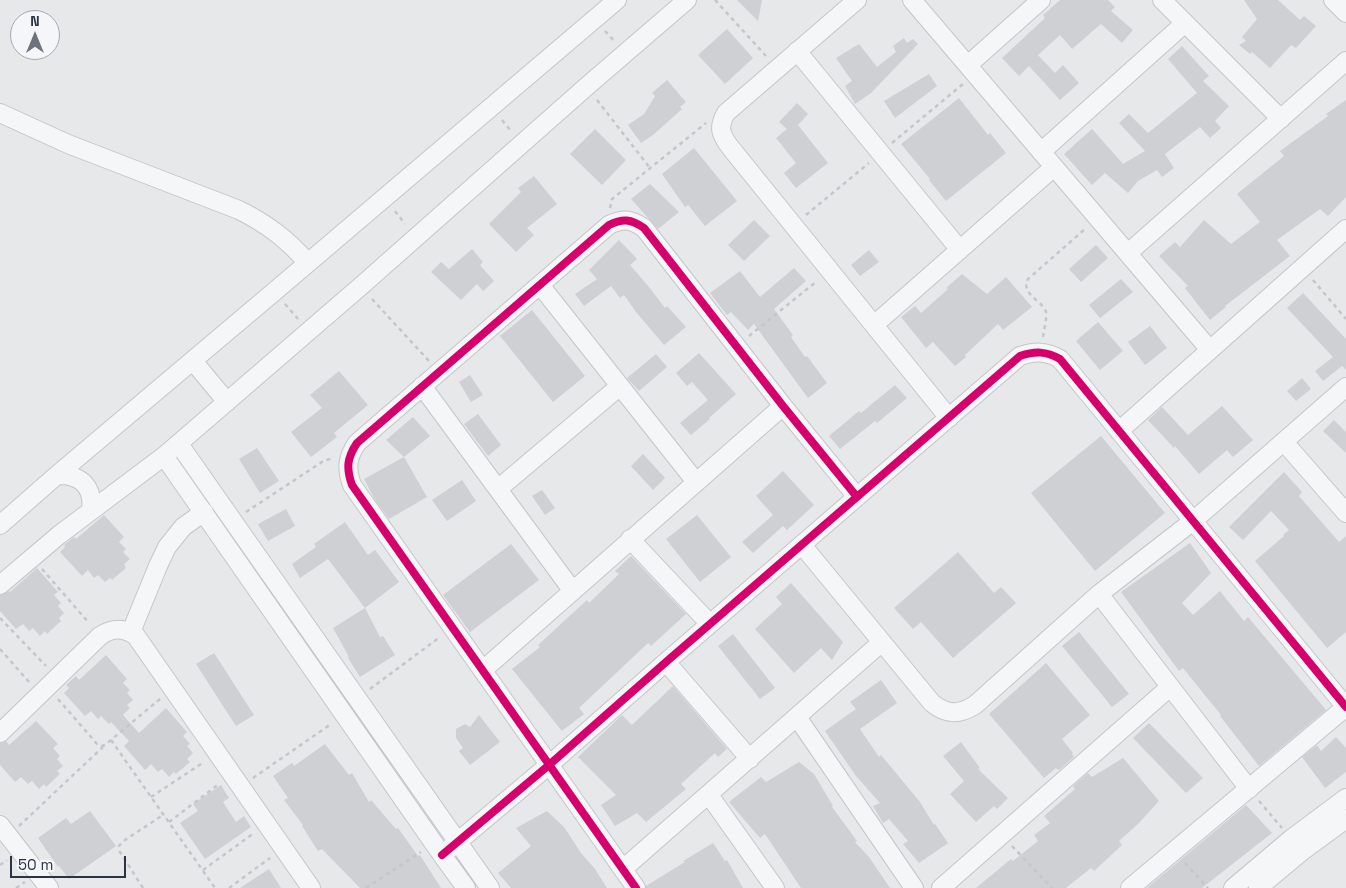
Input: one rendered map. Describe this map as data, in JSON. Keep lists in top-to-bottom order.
{
  "scale_bar": "50 m",
  "north": "top"
}
